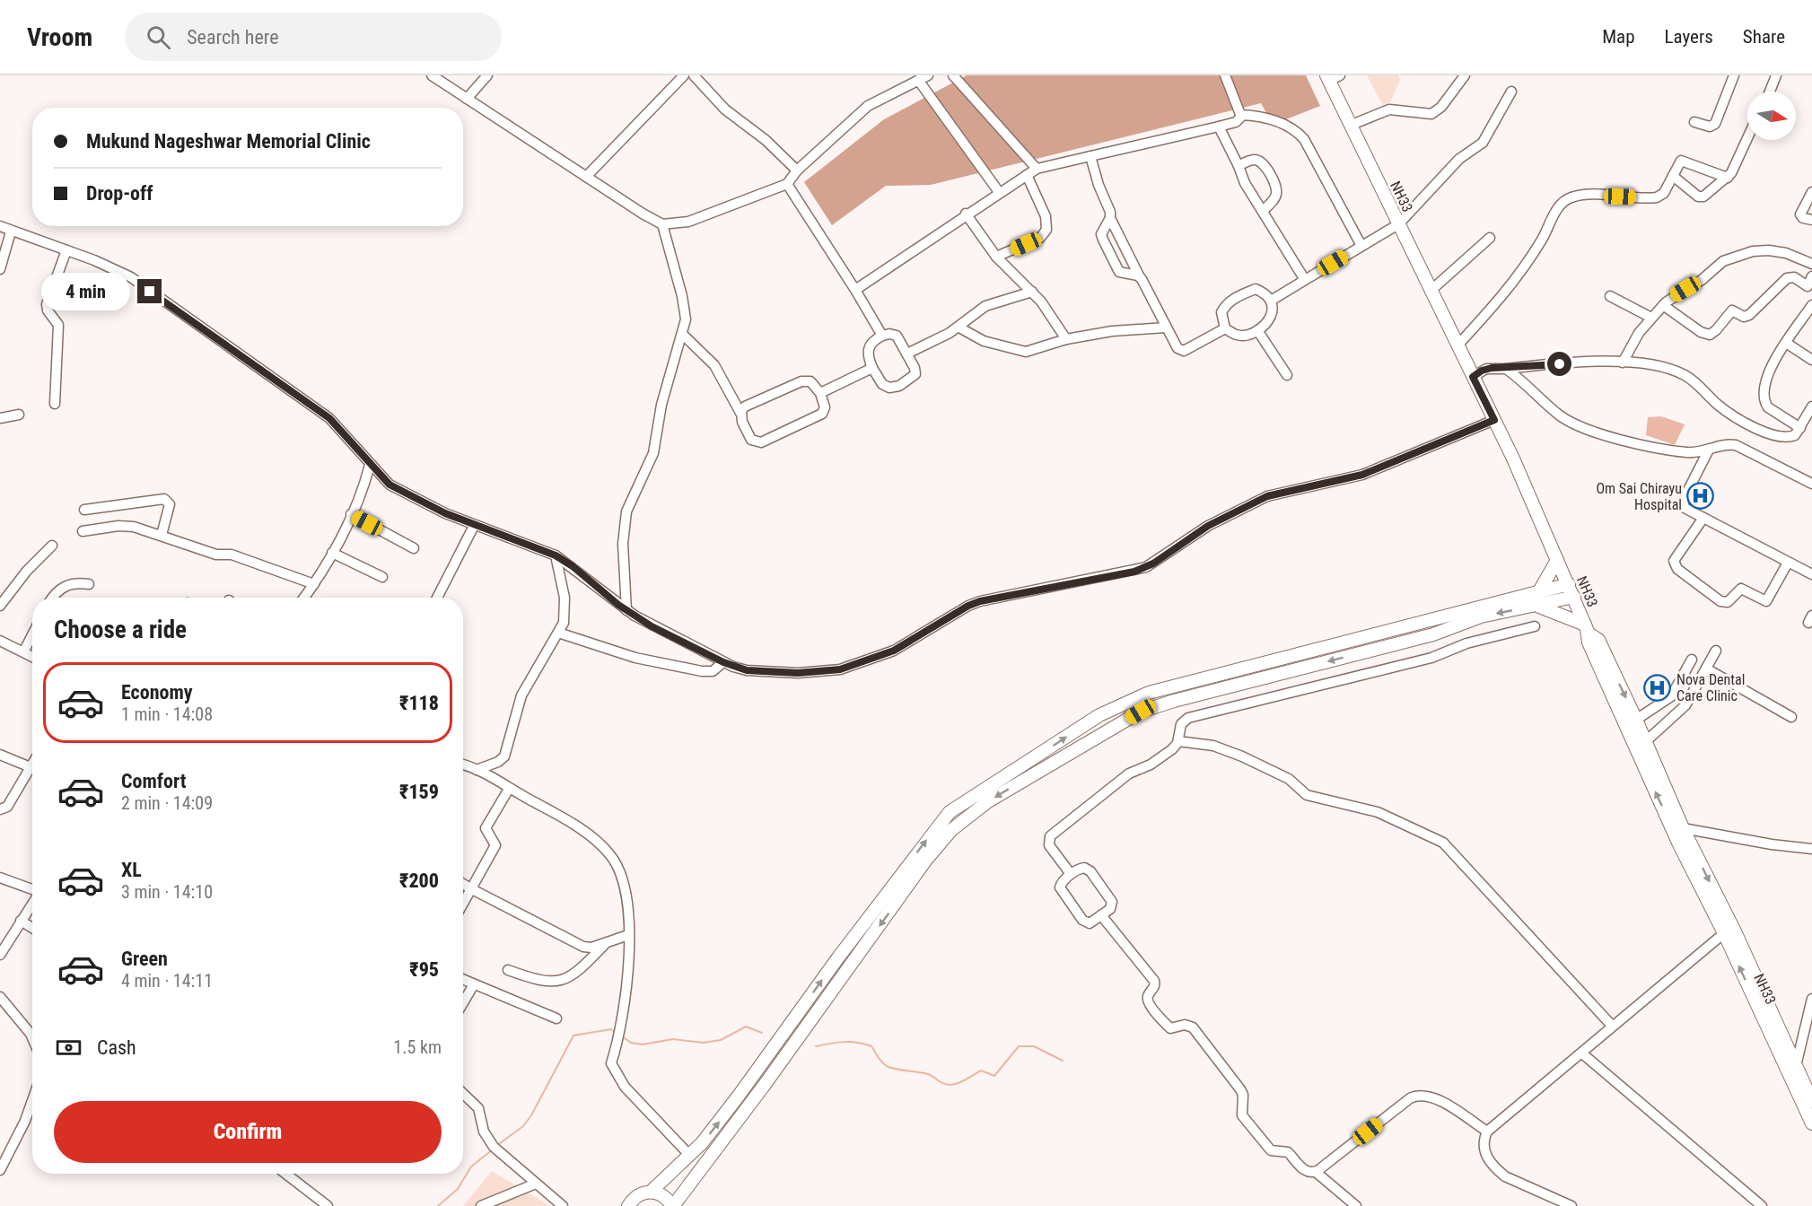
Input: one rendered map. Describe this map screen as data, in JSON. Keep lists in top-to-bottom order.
{
  "streets": {
    "main road": ["NH33"]
  },
  "places": {
    "hospital": ["Om Sai Chirayu Hospital", "Nova Dental Care Clinic"]
  },
  "north": "right",
  "page": {
    "header": "Vroom",
    "search": "Search here",
    "nav": ["Map", "Layers", "Share"],
    "banner": ["Mukund Nageshwar Memorial Clinic", "Drop-off"],
    "bubble": "4 min",
    "heading": "Choose a ride",
    "list": [
      {
        "name": "Economy",
        "note": "1 min · 14:08",
        "value": "₹118"
      },
      {
        "name": "Comfort",
        "note": "2 min · 14:09",
        "value": "₹159"
      },
      {
        "name": "XL",
        "note": "3 min · 14:10",
        "value": "₹200"
      },
      {
        "name": "Green",
        "note": "4 min · 14:11",
        "value": "₹95"
      }
    ],
    "pay": ["Cash", "1.5 km"],
    "buttons": "Confirm"
  }
}
